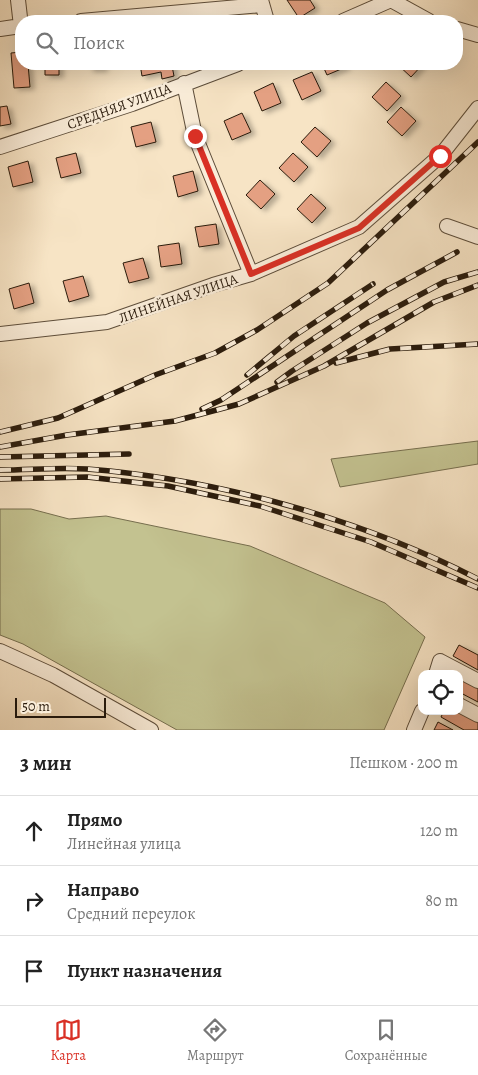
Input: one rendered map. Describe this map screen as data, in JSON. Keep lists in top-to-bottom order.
{
  "streets": {
    "street": ["СРЕДНЯЯ УЛИЦА", "ЛИНЕЙНАЯ УЛИЦА"]
  },
  "scale_bar": "50 m",
  "page": {
    "search": "Поиск",
    "scale": "50 m",
    "heading": ["3 мин", "Пешком · 200 m"],
    "list": [
      ["Прямо", "Линейная улица", "120 m"],
      ["Направо", "Средний переулок", "80 m"],
      "Пункт назначения"
    ],
    "nav": ["Карта", "Маршрут", "Сохранённые"]
  }
}
